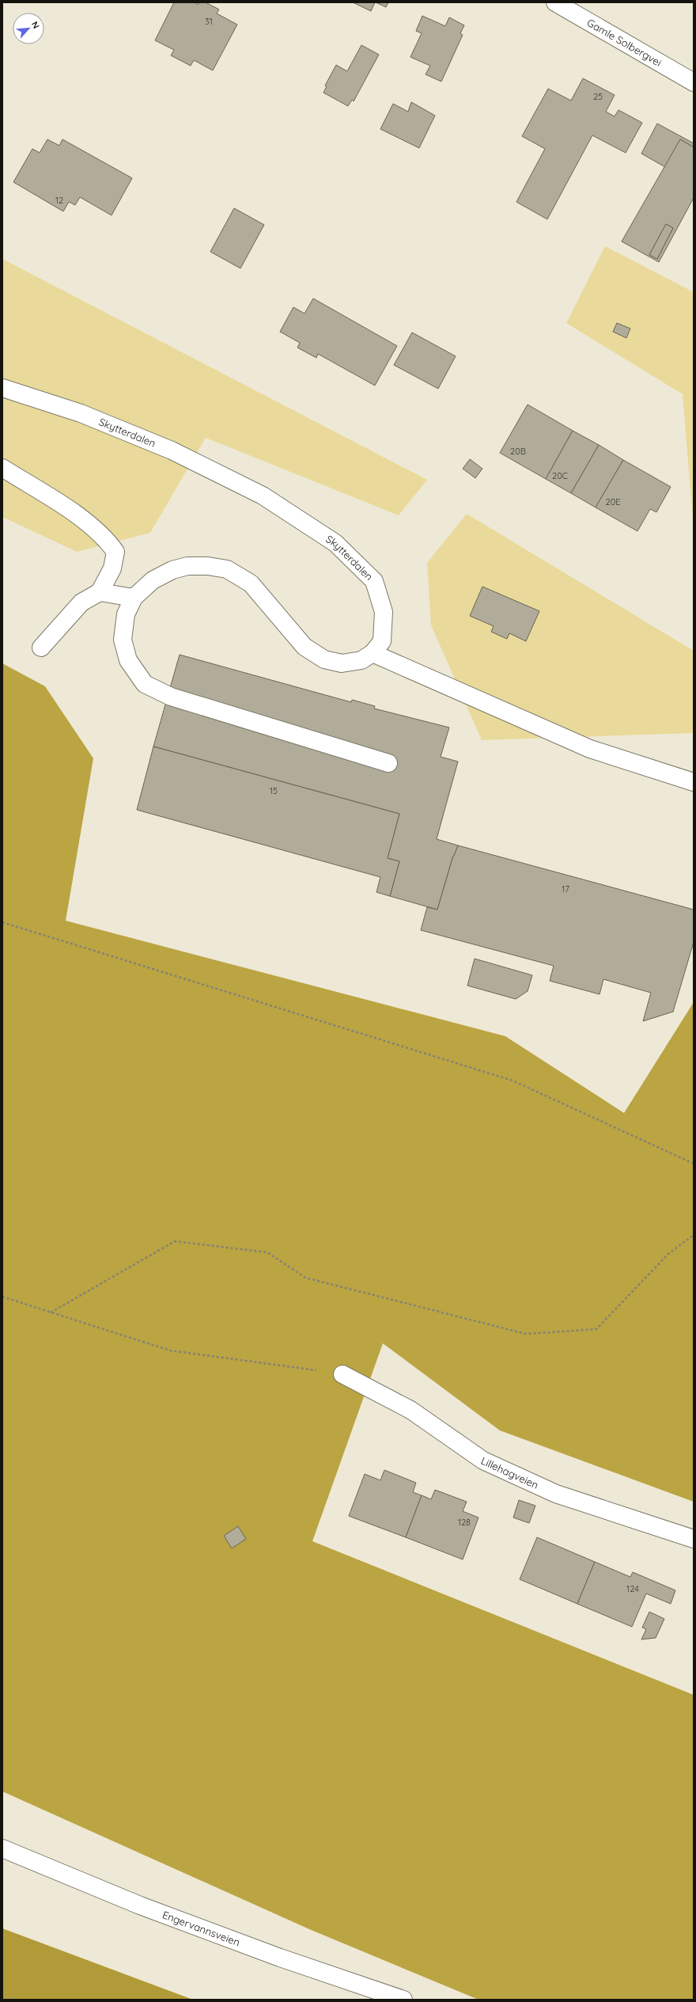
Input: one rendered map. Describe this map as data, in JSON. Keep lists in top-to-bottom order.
{
  "streets": {
    "street": [
      "Gamle Solbergvei",
      "Skytterdalen",
      "Lillehagveien",
      "Engervannsveien"
    ]
  },
  "house_numbers": [
    "31",
    "25",
    "12",
    "20B",
    "20C",
    "20E",
    "15",
    "17",
    "128",
    "124"
  ],
  "north": "top right"
}
